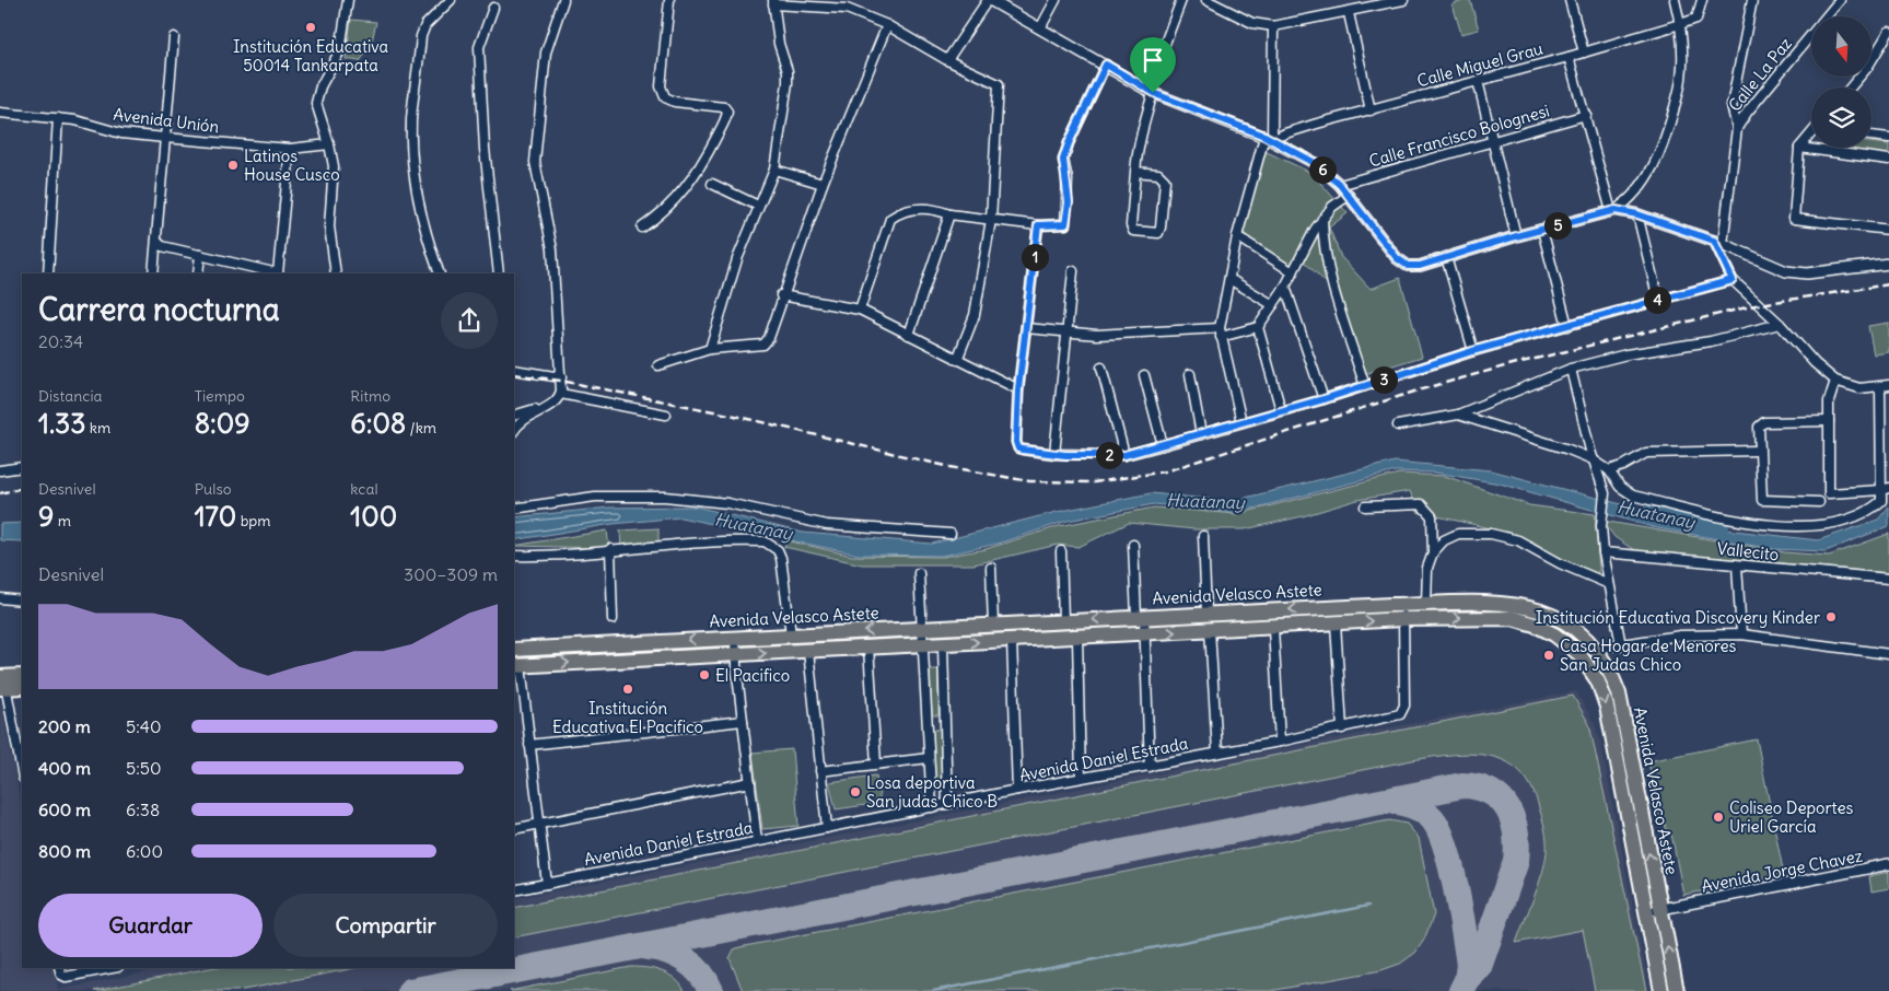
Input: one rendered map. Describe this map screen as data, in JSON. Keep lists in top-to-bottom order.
{
  "streets": {
    "highway": ["Avenida Velasco Astete"],
    "street": [
      "Calle Miguel Grau",
      "Calle La Paz",
      "Avenida Unión",
      "Calle Francisco Bolognesi",
      "Vallecito",
      "Avenida Daniel Estrada",
      "Avenida Jorge Chavez"
    ]
  },
  "crossings": [
    ["Avenida Velasco Astete", "Avenida Daniel Estrada"],
    ["Avenida Velasco Astete", "Avenida Jorge Chavez"]
  ],
  "water": ["Huatanay"],
  "places": [
    "Institución Educativa 50014 Tankarpata",
    "Latinos House Cusco",
    "Institución Educativa Discovery Kinder",
    "Casa Hogar de Menores San Judas Chico",
    "El Pacifico",
    "Institución Educativa El Pacifico",
    "Losa deportiva San judas Chico B",
    "Coliseo Deportes Uriel García"
  ],
  "north": "bottom",
  "page": {
    "pins": [
      "6",
      "5",
      "1",
      "4",
      "3",
      "2"
    ],
    "heading": ["Carrera nocturna", "20:34"],
    "stats": [
      ["Distancia", "1.33 km"],
      ["Tiempo", "8:09"],
      ["Ritmo", "6:08 /km"],
      ["Desnivel", "9 m"],
      ["Pulso", "170 bpm"],
      ["kcal", "100"]
    ],
    "chart": ["Desnivel", "300–309 m"],
    "list": [
      {
        "name": "200 m",
        "note": "5:40"
      },
      {
        "name": "400 m",
        "note": "5:50"
      },
      {
        "name": "600 m",
        "note": "6:38"
      },
      {
        "name": "800 m",
        "note": "6:00"
      }
    ],
    "buttons": ["Guardar", "Compartir"]
  }
}
